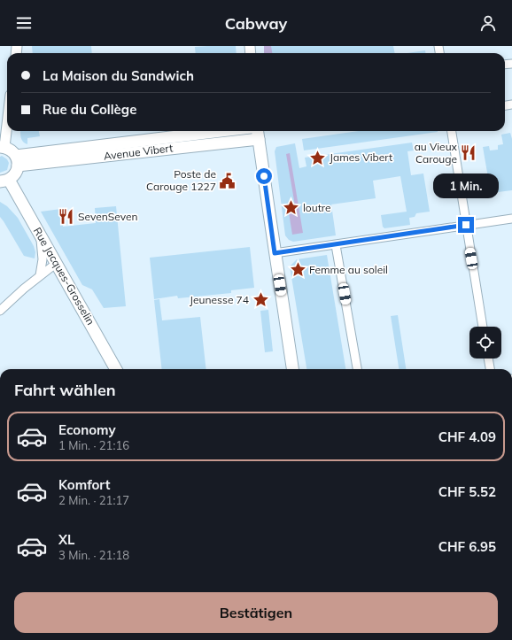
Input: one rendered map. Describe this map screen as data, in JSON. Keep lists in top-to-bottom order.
{
  "streets": {
    "main road": ["Avenue Vibert", "Rue Jacques-Grosselin"]
  },
  "places": {
    "restaurant": ["au Vieux Carouge", "SevenSeven"],
    "place": [
      "James Vibert",
      "loutre",
      "Femme au soleil",
      "Jeunesse 74"
    ],
    "public building": ["Poste de Carouge 1227"]
  },
  "page": {
    "header": "Cabway",
    "banner": ["La Maison du Sandwich", "Rue du Collège"],
    "bubble": "1 Min.",
    "heading": "Fahrt wählen",
    "list": [
      {
        "name": "Economy",
        "note": "1 Min. · 21:16",
        "value": "CHF 4.09"
      },
      {
        "name": "Komfort",
        "note": "2 Min. · 21:17",
        "value": "CHF 5.52"
      },
      {
        "name": "XL",
        "note": "3 Min. · 21:18",
        "value": "CHF 6.95"
      }
    ],
    "buttons": "Bestätigen"
  }
}
